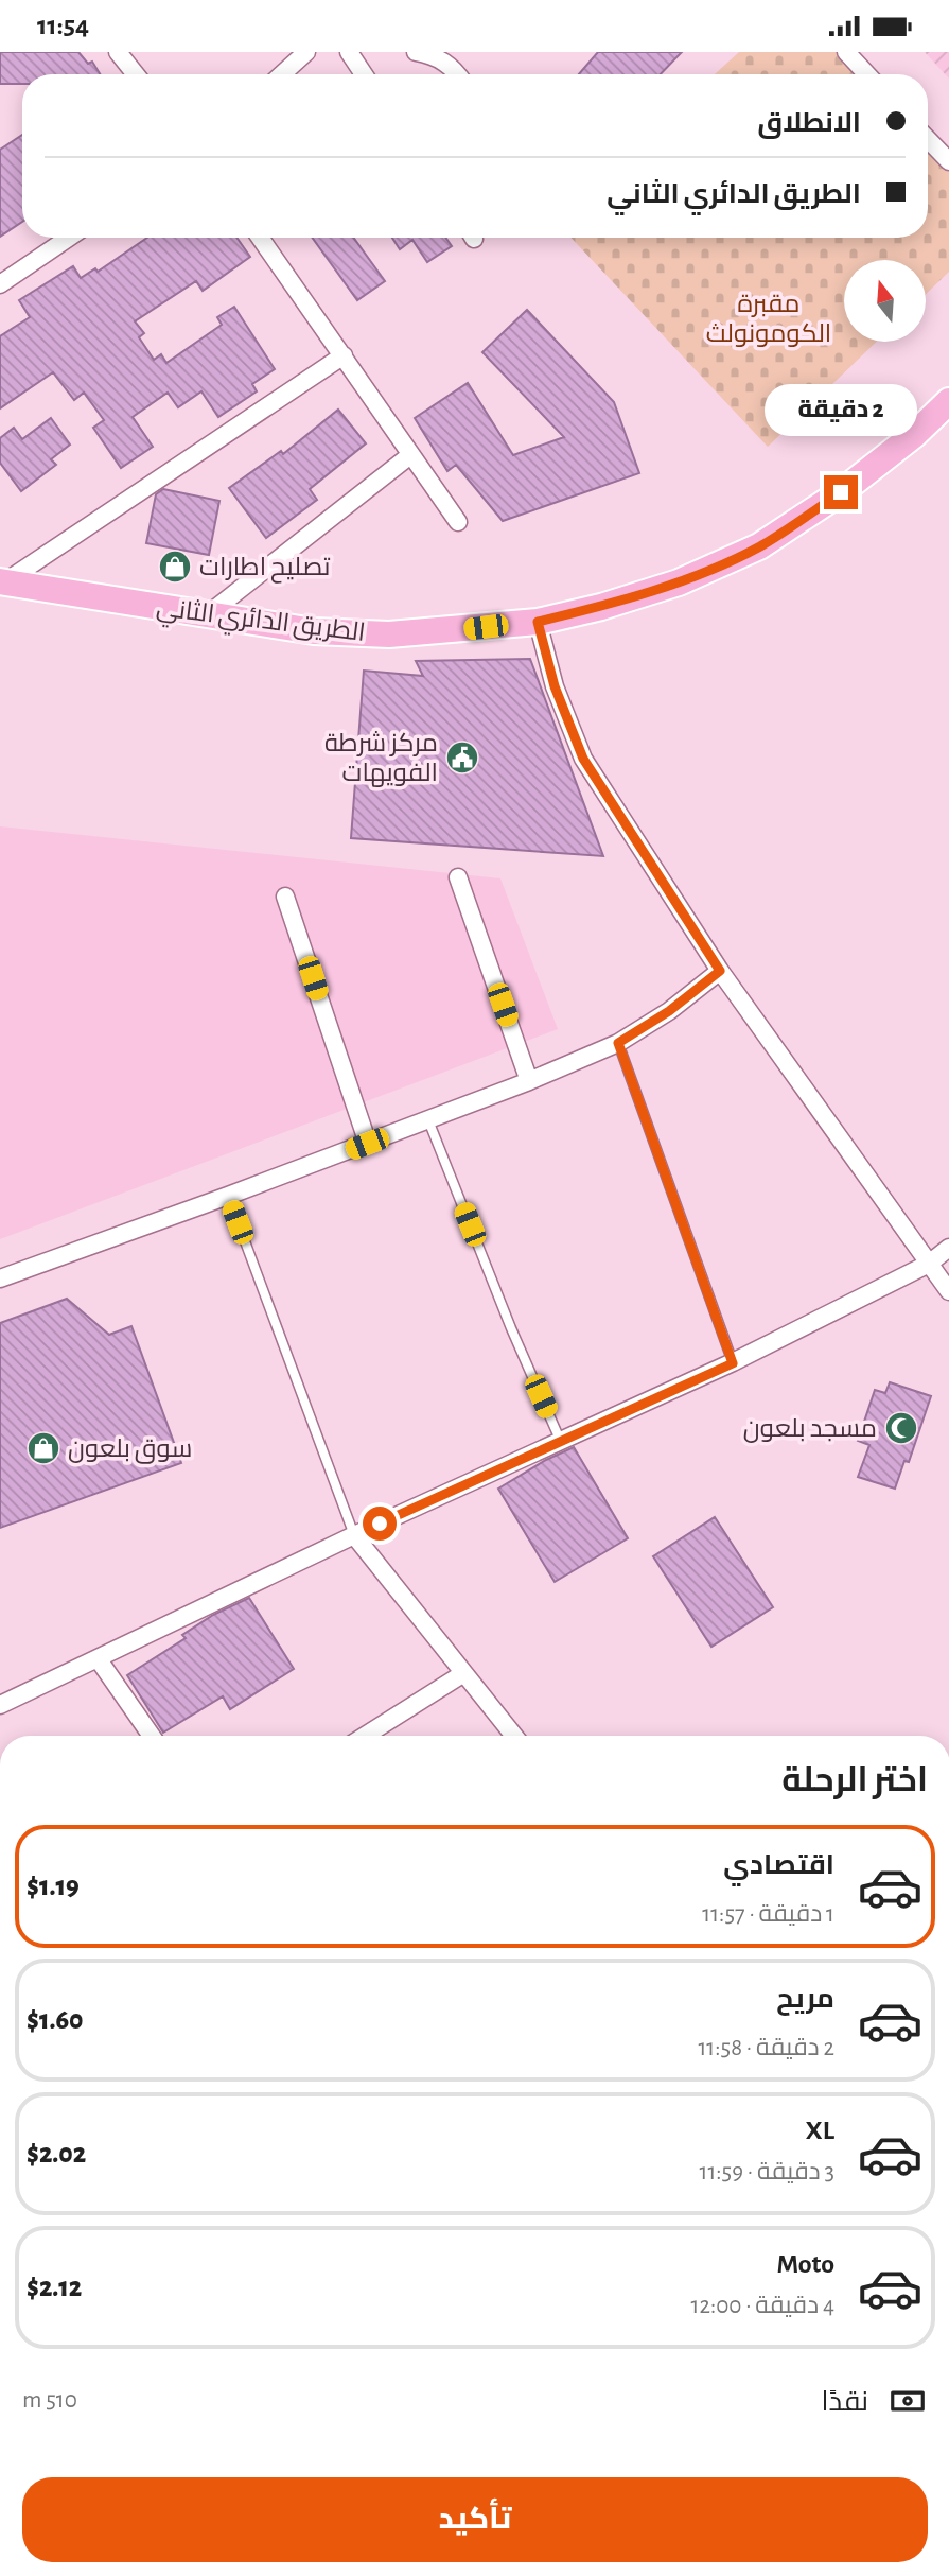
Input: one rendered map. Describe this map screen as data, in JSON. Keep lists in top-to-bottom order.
{
  "streets": {
    "main road": ["الطريق الدائري الثاني"]
  },
  "parks": ["مقبرة الكومونولث"],
  "places": {
    "shop": ["تصليح اطارات", "سوق بلعون"],
    "public building": ["مركز شرطة الفويهات"],
    "mosque": ["مسجد بلعون"]
  },
  "north": "top",
  "page": {
    "status": "11:54",
    "banner": ["الانطلاق", "الطريق الدائري الثاني"],
    "bubble": "2 دقيقة",
    "heading": "اختر الرحلة",
    "list": [
      {
        "name": "اقتصادي",
        "note": "1 دقيقة · 11:57",
        "value": "$1.19"
      },
      {
        "name": "مريح",
        "note": "2 دقيقة · 11:58",
        "value": "$1.60"
      },
      {
        "name": "XL",
        "note": "3 دقيقة · 11:59",
        "value": "$2.02"
      },
      {
        "name": "Moto",
        "note": "4 دقيقة · 12:00",
        "value": "$2.12"
      }
    ],
    "pay": ["نقدًا", "510 m"],
    "buttons": "تأكيد"
  }
}
